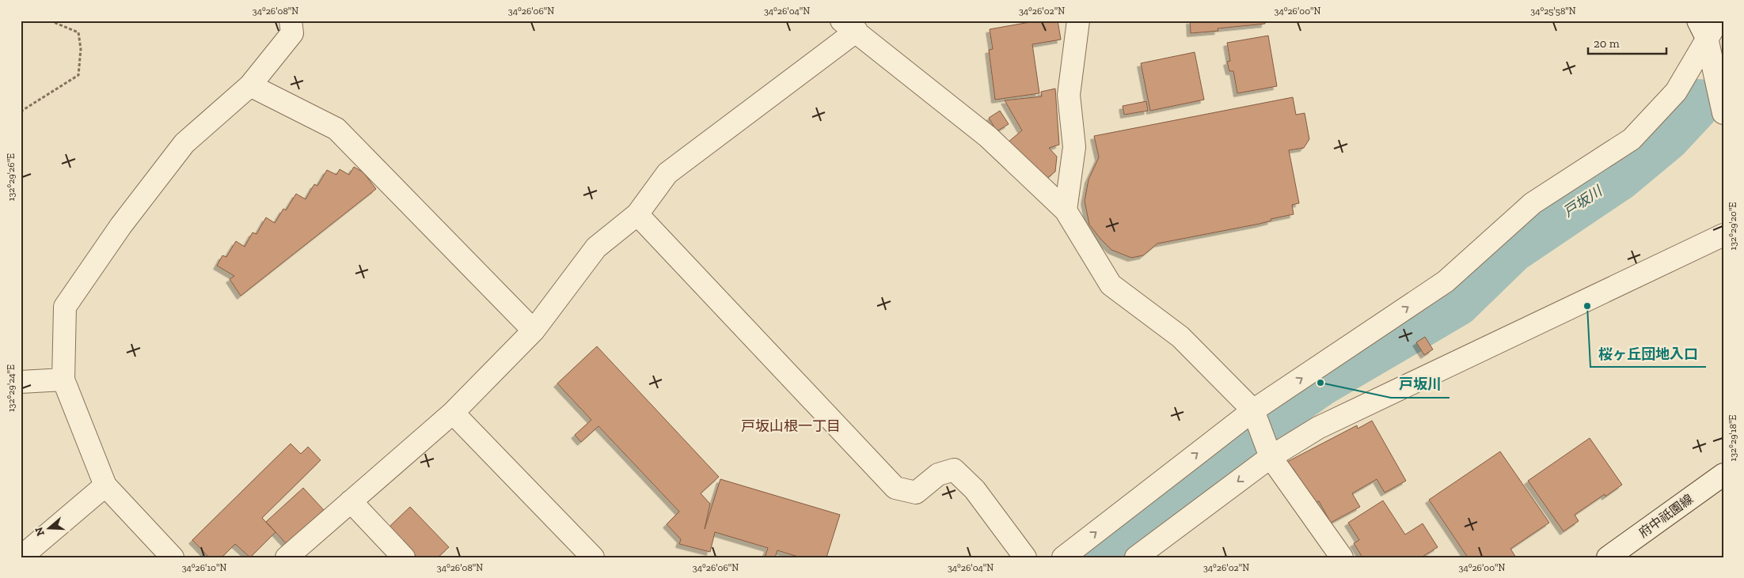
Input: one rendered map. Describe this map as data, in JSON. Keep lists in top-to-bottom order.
{
  "streets": {
    "street": ["府中祇園線"]
  },
  "districts": ["戸坂山根一丁目"],
  "water": ["戸坂川"],
  "places": ["桜ヶ丘団地入口", "戸坂川"],
  "scale_bar": "20 m",
  "north": "left",
  "coordinates": [
    "34°26'08\"N",
    "34°26'06\"N",
    "34°26'04\"N",
    "34°26'02\"N",
    "34°26'00\"N",
    "34°25'58\"N",
    "132°29'26\"E",
    "132°29'20\"E",
    "132°29'24\"E",
    "132°29'18\"E",
    "34°26'10\"N"
  ]
}
